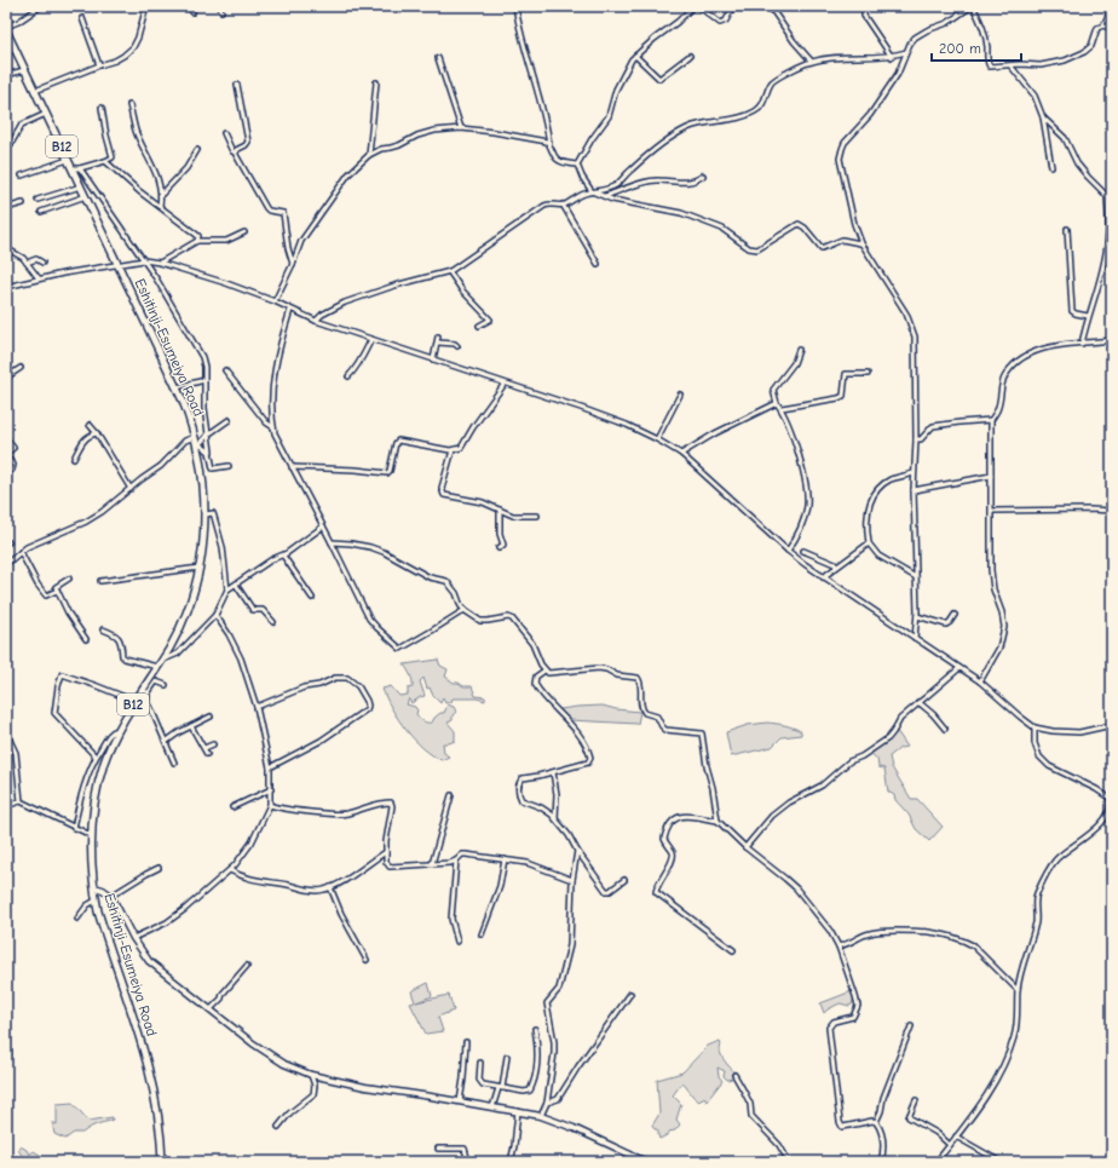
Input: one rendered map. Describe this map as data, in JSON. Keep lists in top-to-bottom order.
{
  "streets": {
    "highway": ["B12", "Eshitinji-Esumeiya Road"]
  },
  "crossings": [
    ["B12", "Eshitinji-Esumeiya Road"]
  ],
  "scale_bar": "200 m"
}
